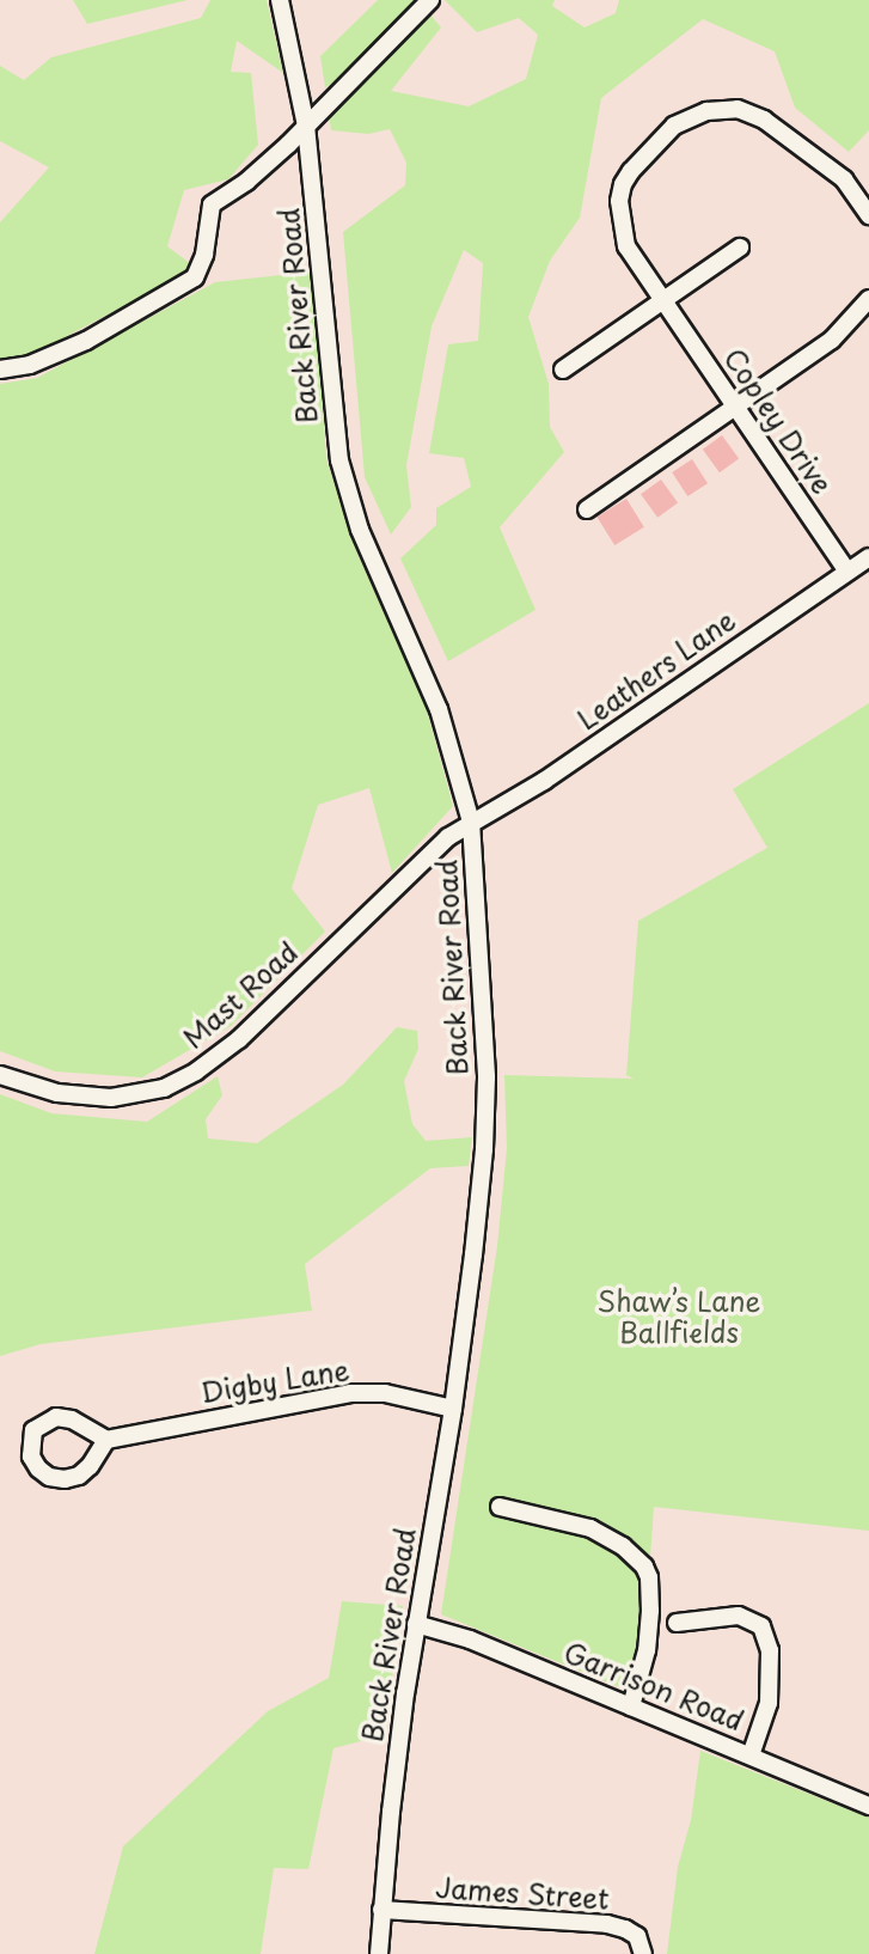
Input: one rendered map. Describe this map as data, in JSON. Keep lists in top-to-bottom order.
{
  "streets": {
    "street": [
      "Back River Road",
      "Copley Drive",
      "Leathers Lane",
      "Mast Road",
      "Digby Lane",
      "Garrison Road",
      "James Street"
    ]
  },
  "crossings": [
    ["Back River Road", "Leathers Lane"],
    ["Back River Road", "Mast Road"],
    ["Back River Road", "Digby Lane"],
    ["Back River Road", "Garrison Road"],
    ["Back River Road", "James Street"],
    ["Copley Drive", "Leathers Lane"],
    ["Leathers Lane", "Mast Road"]
  ],
  "parks": ["Shaw’s Lane Ballfields"]
}
